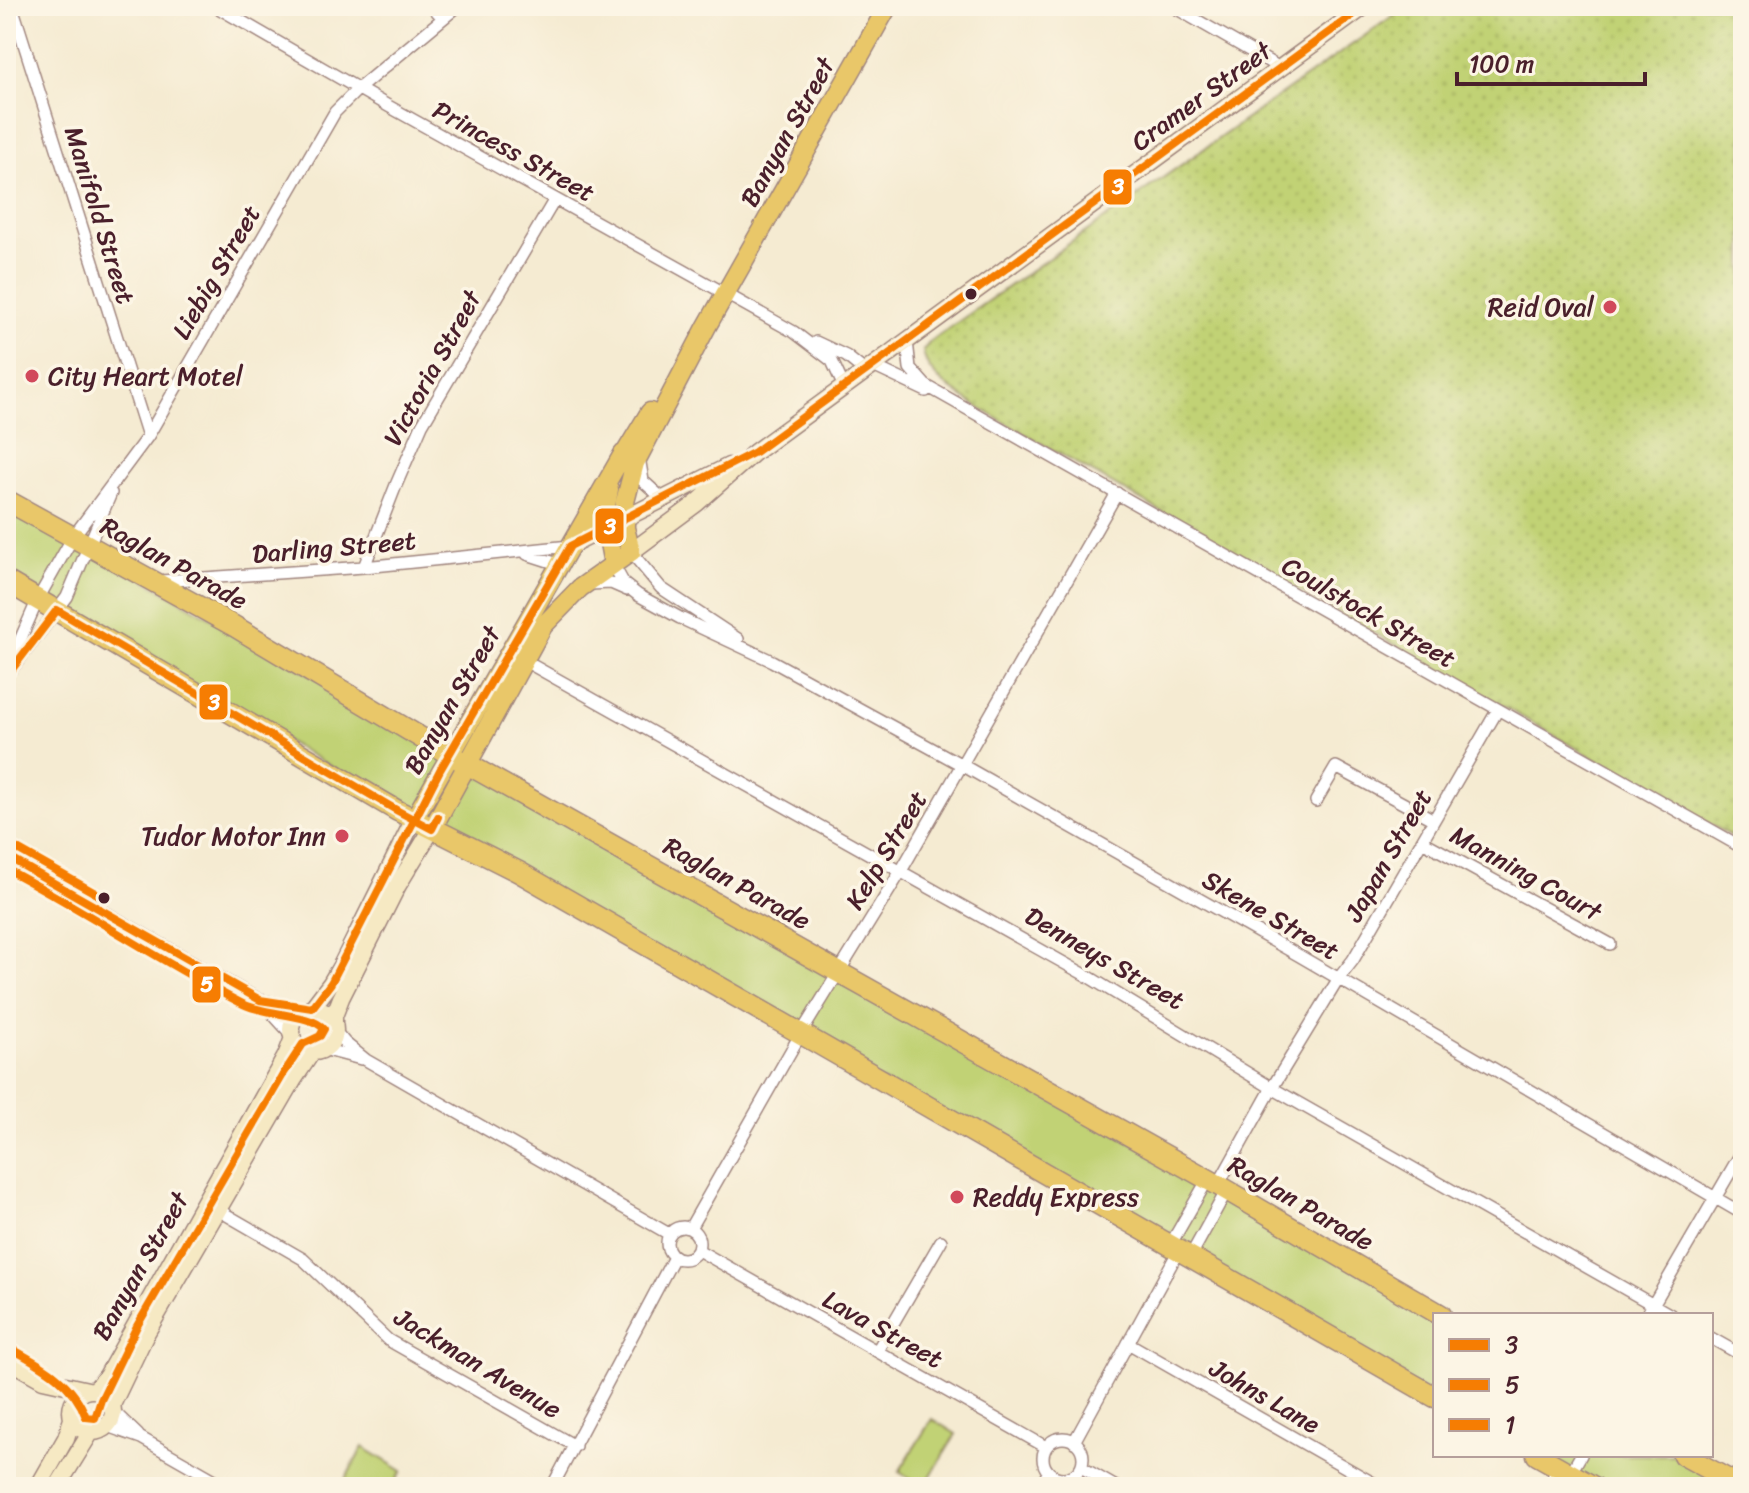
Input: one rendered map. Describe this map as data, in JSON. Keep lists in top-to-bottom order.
{
  "streets": {
    "highway": ["Raglan Parade"],
    "main road": ["Banyan Street"],
    "street": [
      "Cramer Street",
      "Princess Street",
      "Manifold Street",
      "Liebig Street",
      "Victoria Street",
      "Darling Street",
      "Coulstock Street",
      "Kelp Street",
      "Japan Street",
      "Manning Court",
      "Skene Street",
      "Denneys Street",
      "Lava Street",
      "Jackman Avenue",
      "Johns Lane"
    ]
  },
  "crossings": [
    ["Cramer Street", "Banyan Street"],
    ["Cramer Street", "Princess Street"],
    ["Cramer Street", "Coulstock Street"],
    ["Cramer Street", "Skene Street"],
    ["Banyan Street", "Princess Street"],
    ["Banyan Street", "Darling Street"],
    ["Banyan Street", "Raglan Parade"],
    ["Banyan Street", "Skene Street"],
    ["Banyan Street", "Denneys Street"],
    ["Banyan Street", "Jackman Avenue"],
    ["Princess Street", "Liebig Street"],
    ["Princess Street", "Victoria Street"],
    ["Princess Street", "Coulstock Street"],
    ["Manifold Street", "Liebig Street"],
    ["Liebig Street", "Raglan Parade"],
    ["Victoria Street", "Darling Street"],
    ["Darling Street", "Raglan Parade"],
    ["Raglan Parade", "Kelp Street"],
    ["Raglan Parade", "Japan Street"],
    ["Coulstock Street", "Kelp Street"],
    ["Coulstock Street", "Japan Street"],
    ["Kelp Street", "Skene Street"],
    ["Kelp Street", "Denneys Street"],
    ["Kelp Street", "Lava Street"],
    ["Japan Street", "Manning Court"],
    ["Japan Street", "Skene Street"],
    ["Japan Street", "Denneys Street"],
    ["Japan Street", "Lava Street"],
    ["Japan Street", "Johns Lane"]
  ],
  "places": [
    "Reid Oval",
    "City Heart Motel",
    "Tudor Motor Inn",
    "Reddy Express"
  ],
  "lines": ["transit line 3", "transit line 1", "transit line 5"],
  "legend": ["3", "5", "1"],
  "scale_bar": "100 m"
}
